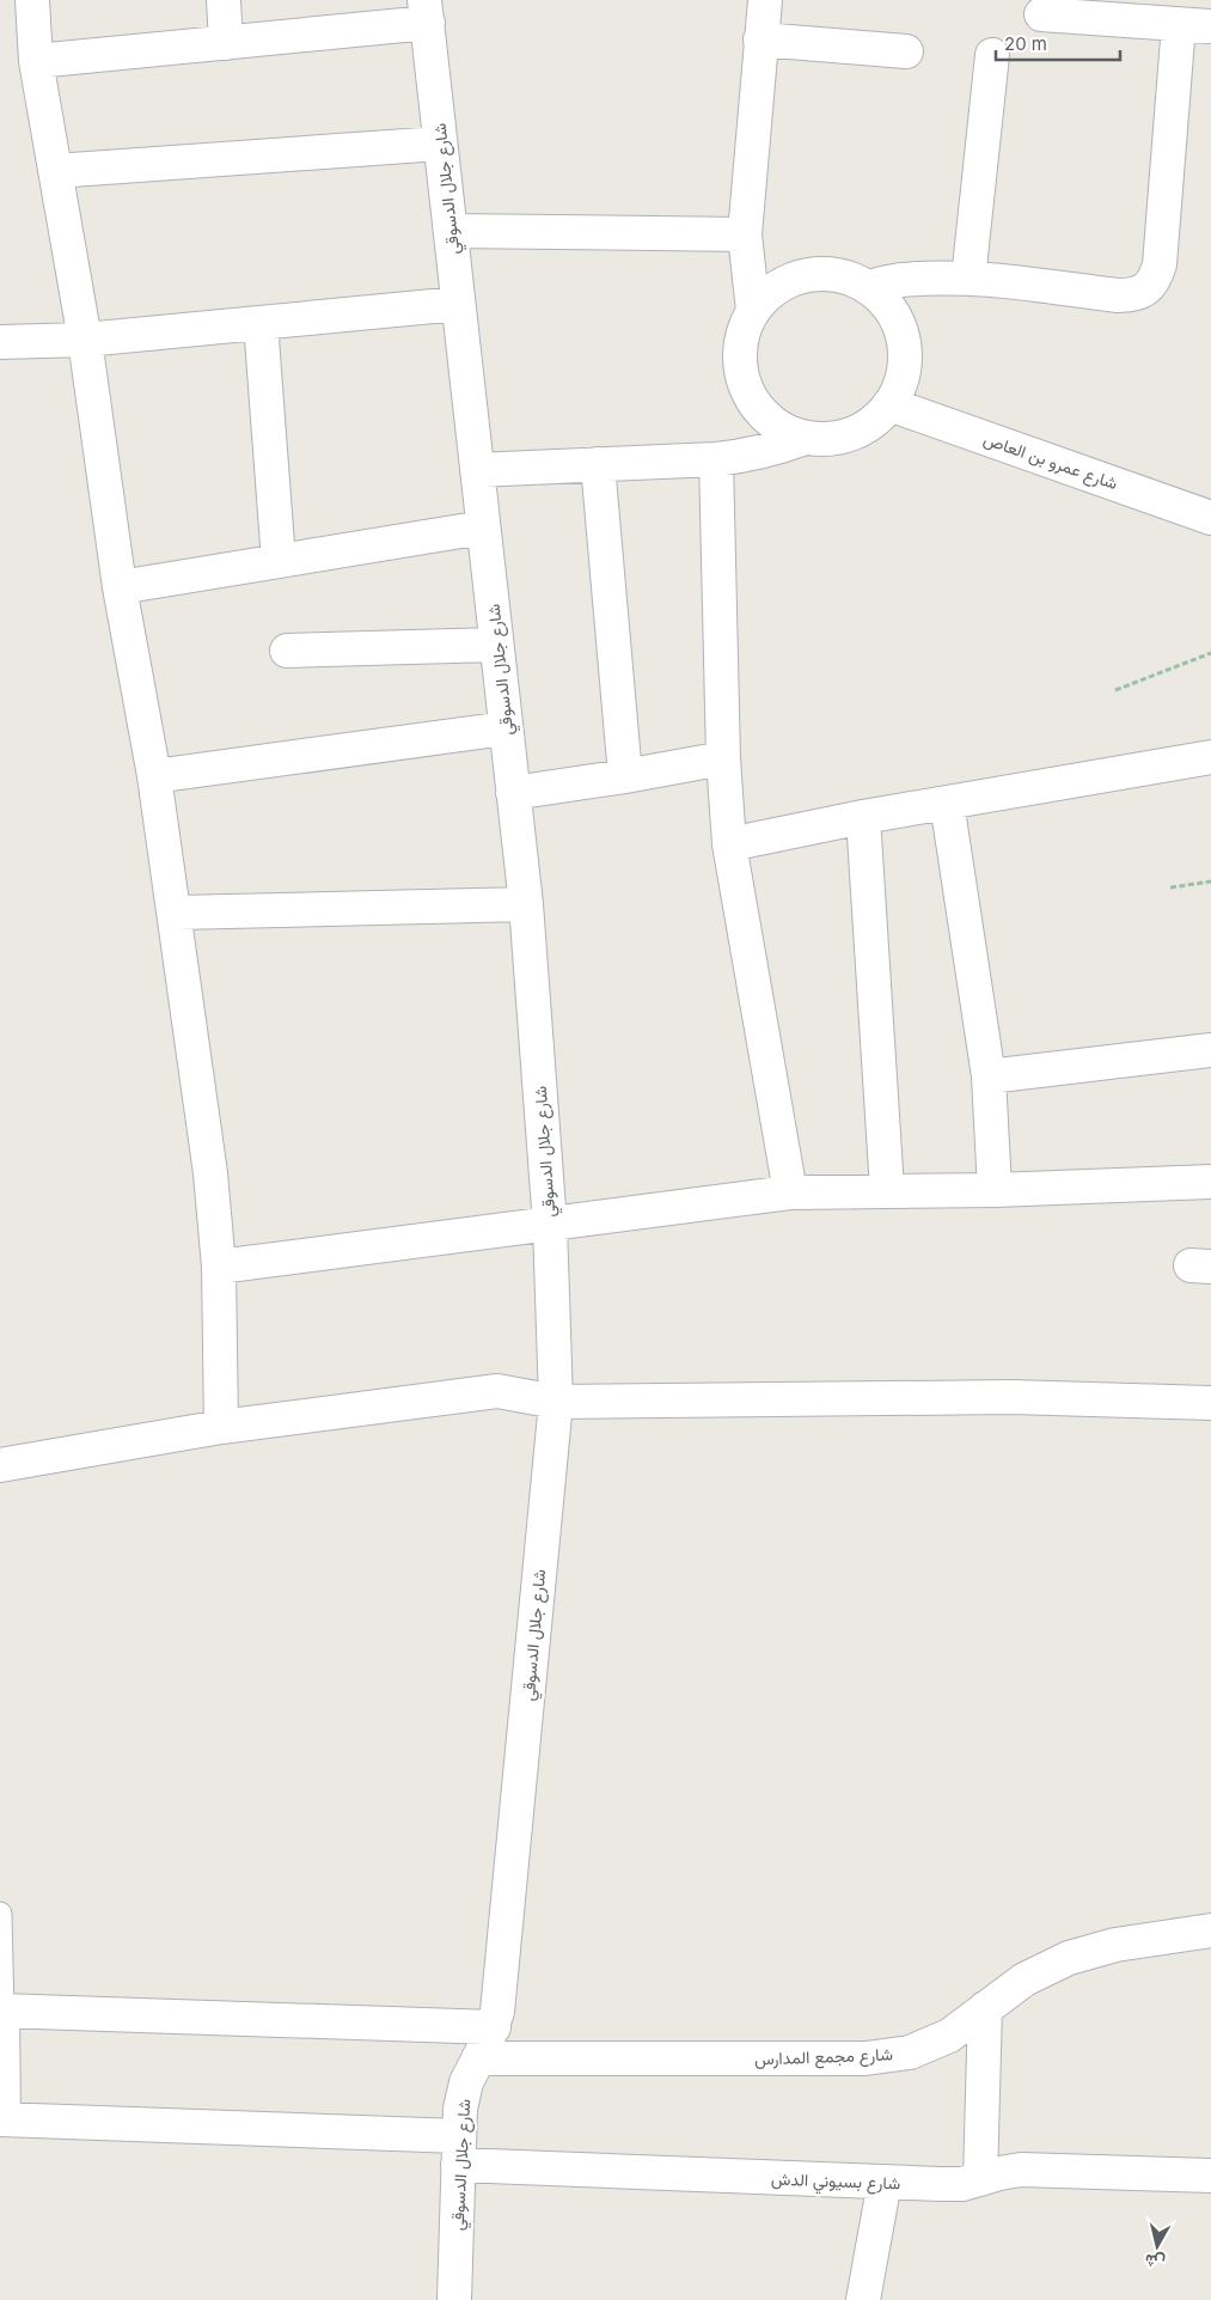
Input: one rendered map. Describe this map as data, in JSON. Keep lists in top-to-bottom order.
{
  "streets": {
    "street": [
      "شارع جلال الدسوقي",
      "شارع عمرو بن العاص",
      "شارع مجمع المدارس",
      "شارع بسيوني الدش"
    ]
  },
  "crossings": [
    ["شارع جلال الدسوقي", "شارع مجمع المدارس"],
    ["شارع جلال الدسوقي", "شارع بسيوني الدش"]
  ],
  "scale_bar": "20 m",
  "north": "bottom"
}
